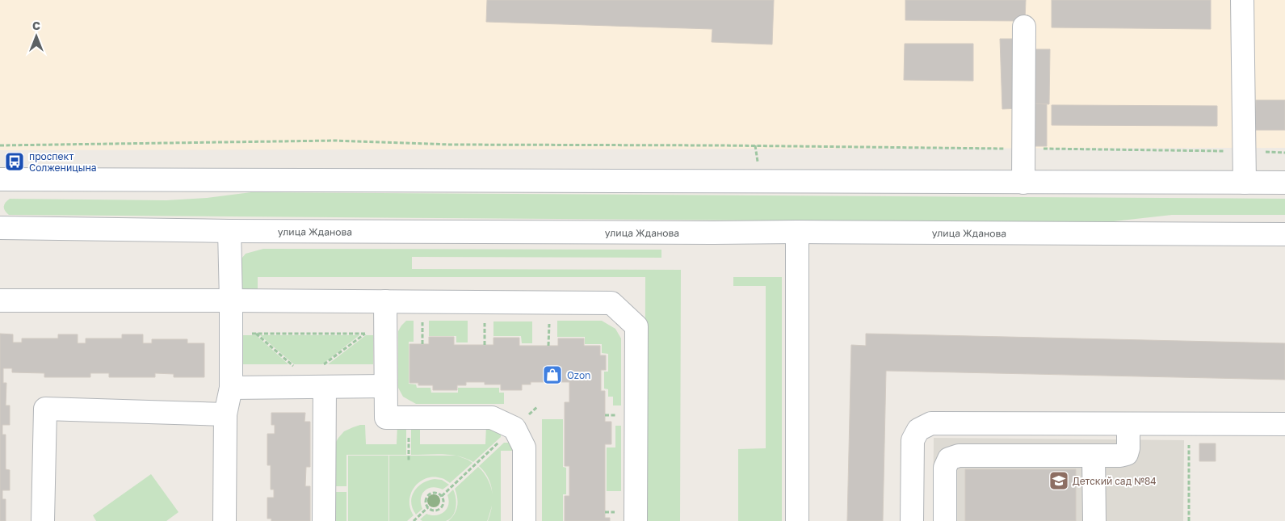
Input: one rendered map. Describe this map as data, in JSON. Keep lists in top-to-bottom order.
{
  "streets": {
    "street": ["улица Жданова"]
  },
  "places": {
    "bus stop": ["проспект Солженицына"],
    "shop": ["Ozon"],
    "school or university": ["Детский сад №84"]
  },
  "north": "top"
}
